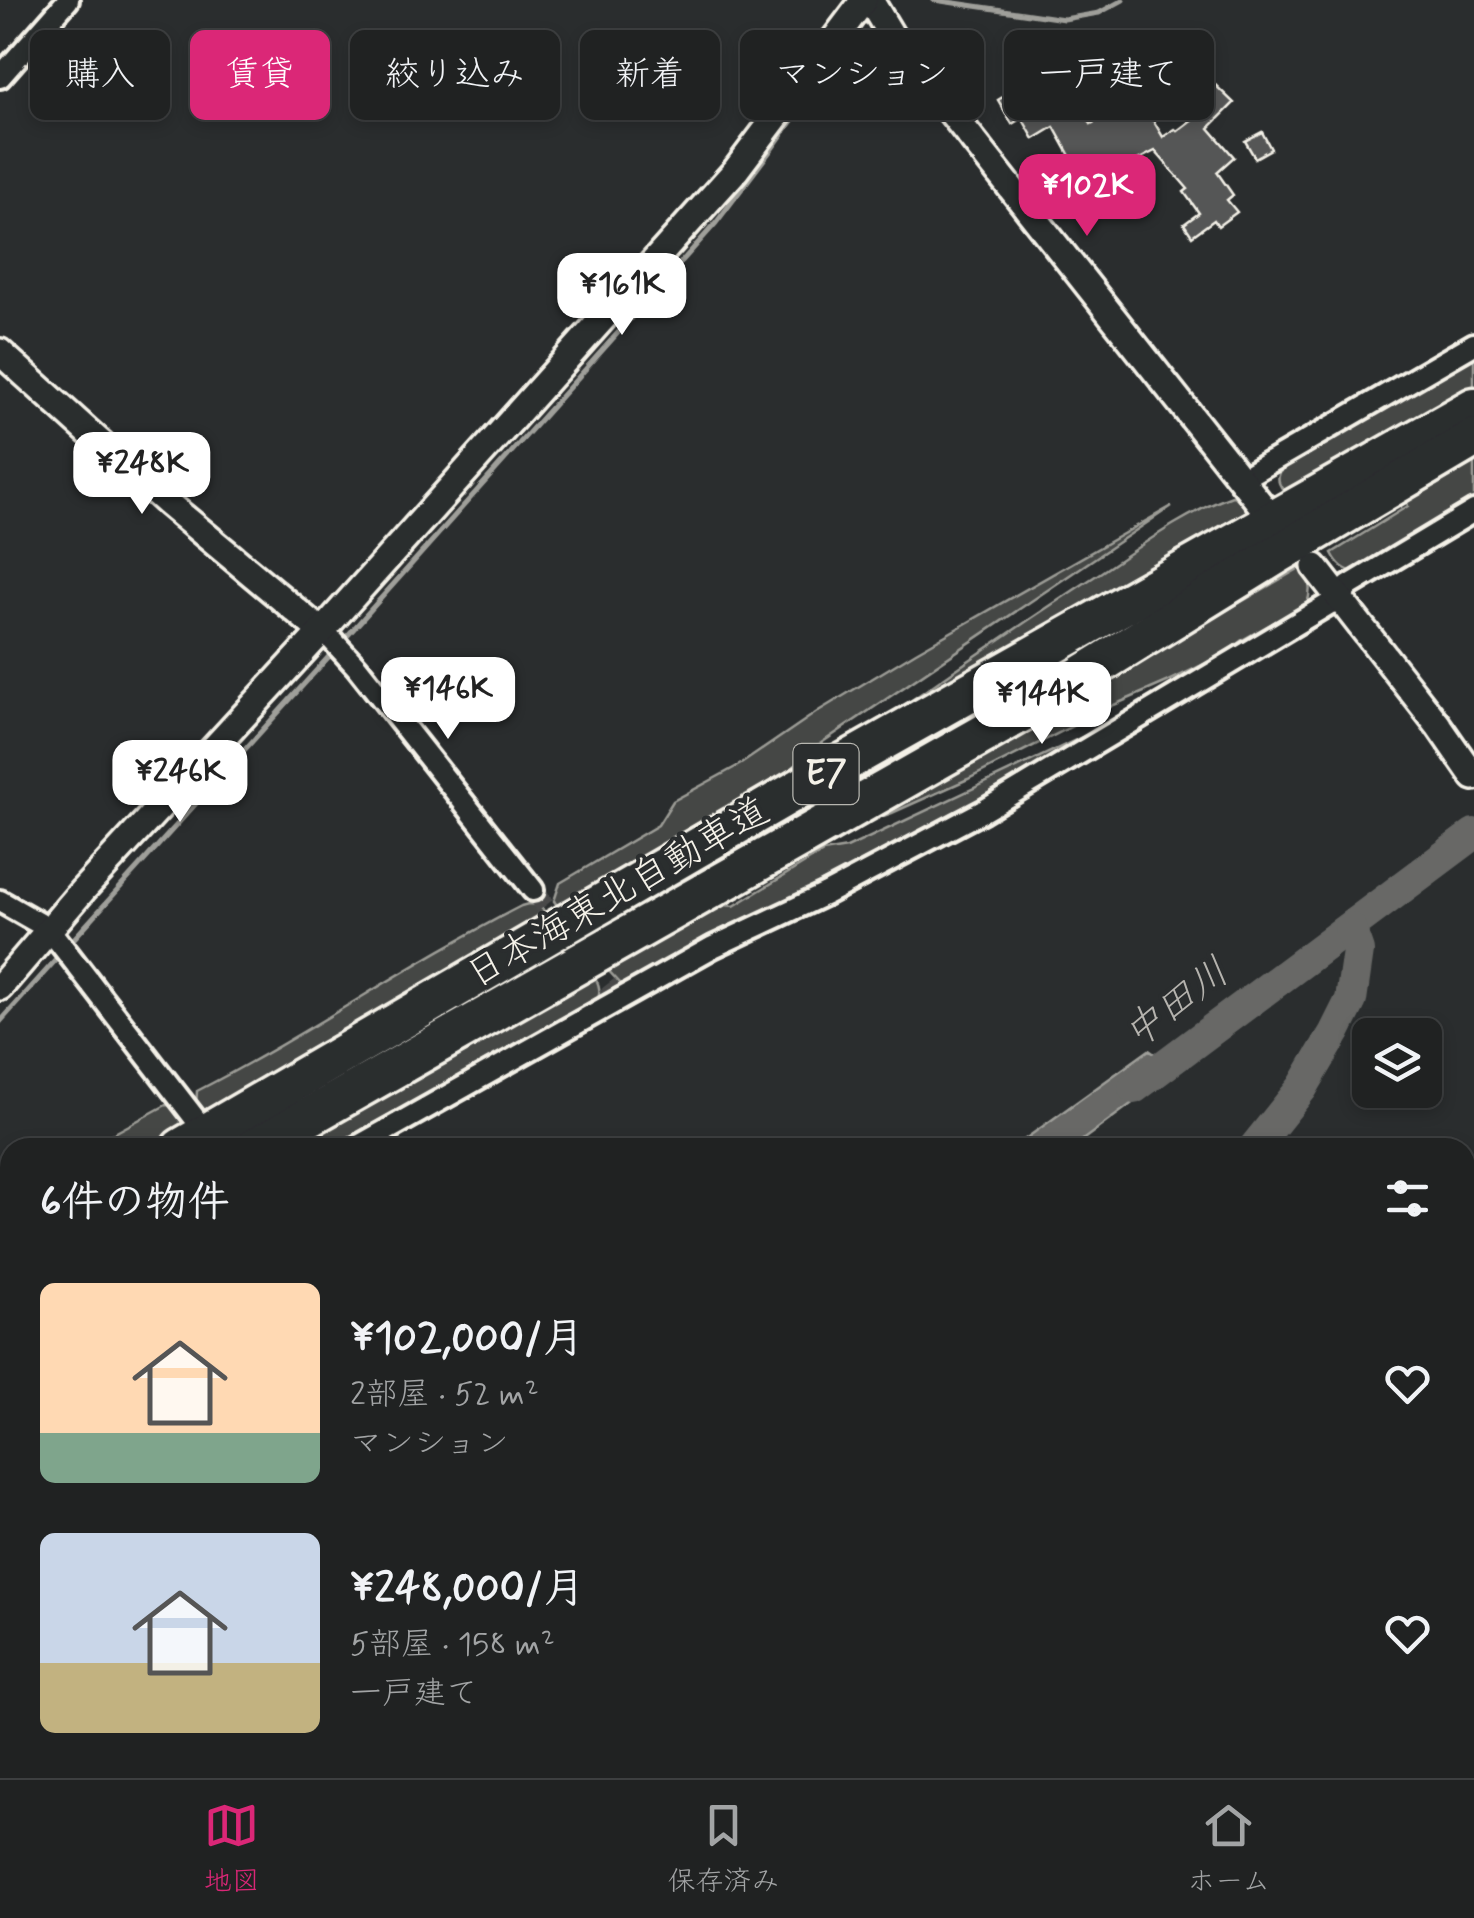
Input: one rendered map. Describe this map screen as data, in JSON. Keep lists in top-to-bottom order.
{
  "streets": {
    "highway": ["E7", "日本海東北自動車道"]
  },
  "water": ["中田川"],
  "page": {
    "chip": [
      "購入",
      "賃貸",
      "絞り込み",
      "新着",
      "マンション",
      "一戸建て"
    ],
    "price": [
      "¥102K",
      "¥161K",
      "¥248K",
      "¥146K",
      "¥144K",
      "¥246K"
    ],
    "heading": "6件の物件",
    "list": [
      {
        "name": "¥102,000/月",
        "note": "2部屋 · 52 m² · マンション"
      },
      {
        "name": "¥248,000/月",
        "note": "5部屋 · 158 m² · 一戸建て"
      }
    ],
    "tabs": ["地図", "保存済み", "ホーム"]
  }
}
